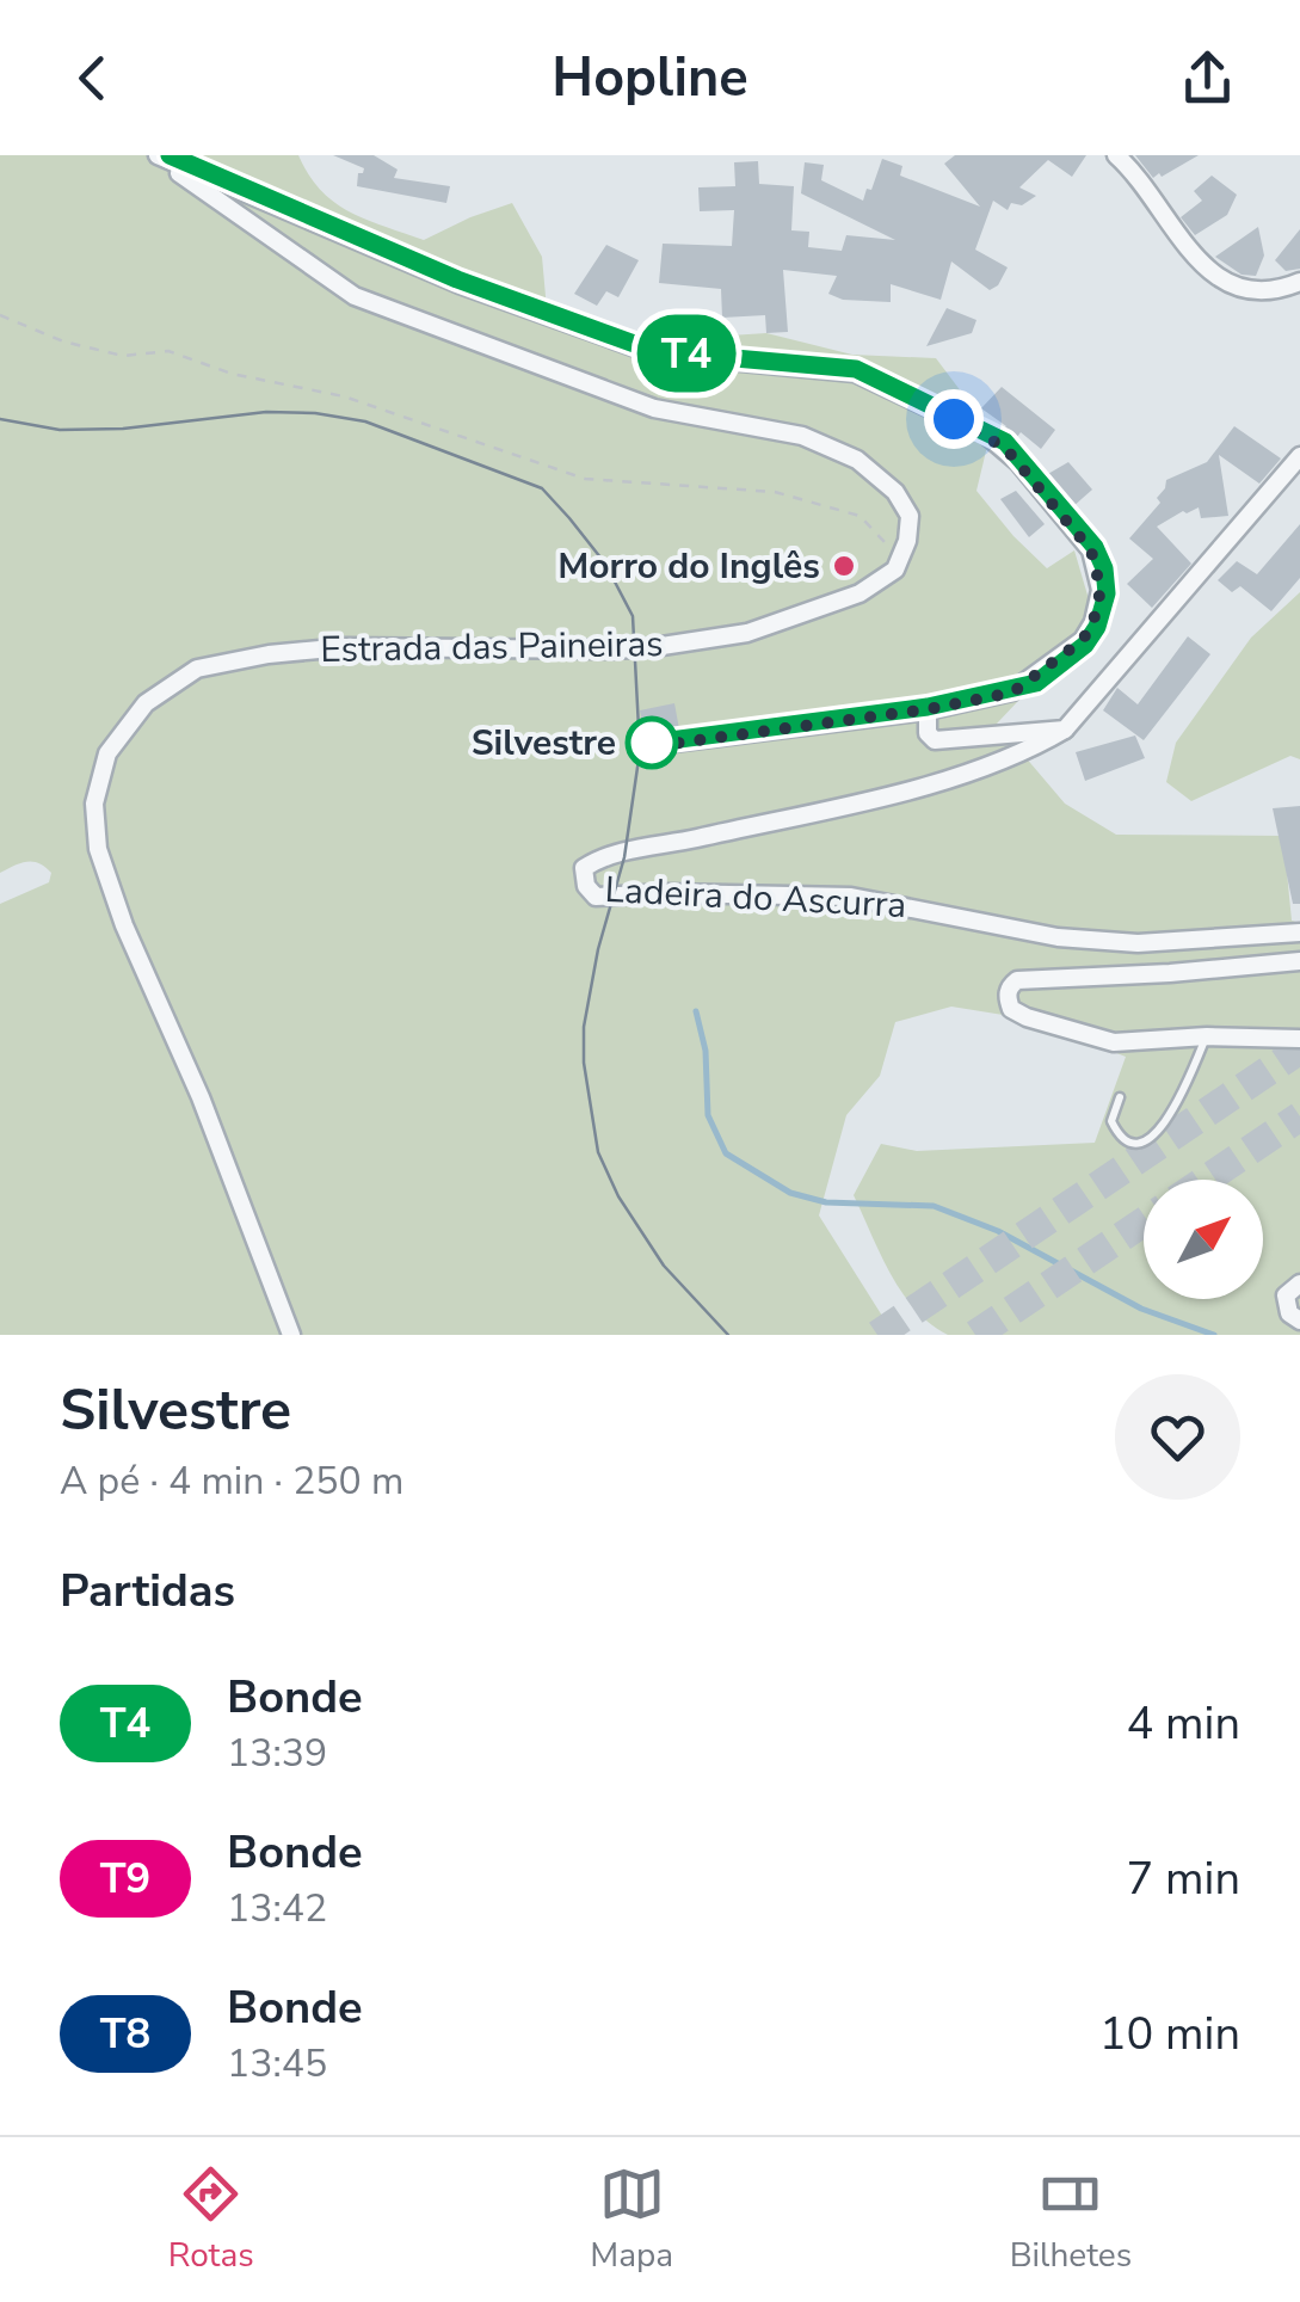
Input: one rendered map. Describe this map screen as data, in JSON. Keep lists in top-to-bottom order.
{
  "streets": {
    "street": ["Estrada das Paineiras", "Ladeira do Ascurra"]
  },
  "places": ["Morro do Inglês", "Silvestre"],
  "lines": ["tram line T4"],
  "north": "top right",
  "page": {
    "header": "Hopline",
    "on_map": "T4",
    "heading": [
      ["Silvestre", "A pé · 4 min · 250 m"],
      "Partidas"
    ],
    "list": [
      {
        "mark": "T4",
        "name": "Bonde",
        "note": "13:39",
        "value": "4 min"
      },
      {
        "mark": "T9",
        "name": "Bonde",
        "note": "13:42",
        "value": "7 min"
      },
      {
        "mark": "T8",
        "name": "Bonde",
        "note": "13:45",
        "value": "10 min"
      }
    ],
    "tabs": ["Rotas", "Mapa", "Bilhetes"]
  }
}
